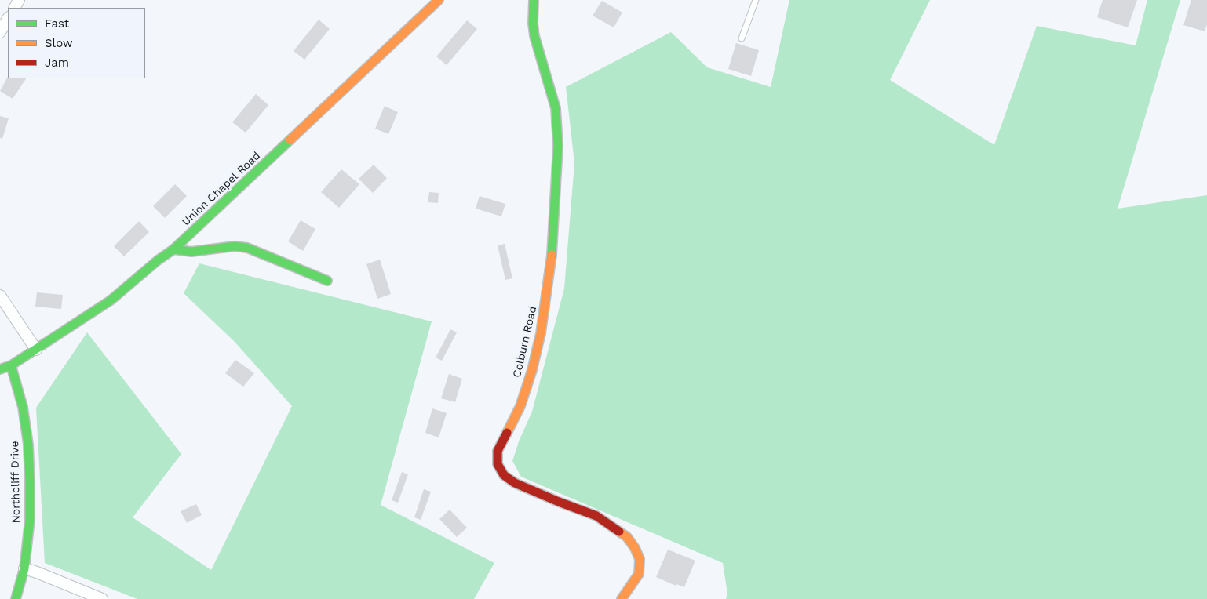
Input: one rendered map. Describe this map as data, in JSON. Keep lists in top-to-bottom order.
{
  "streets": {
    "street": ["Union Chapel Road", "Colburn Road", "Northcliff Drive"]
  },
  "crossings": [
    ["Union Chapel Road", "Northcliff Drive"]
  ],
  "legend": ["Fast", "Slow", "Jam"]
}
